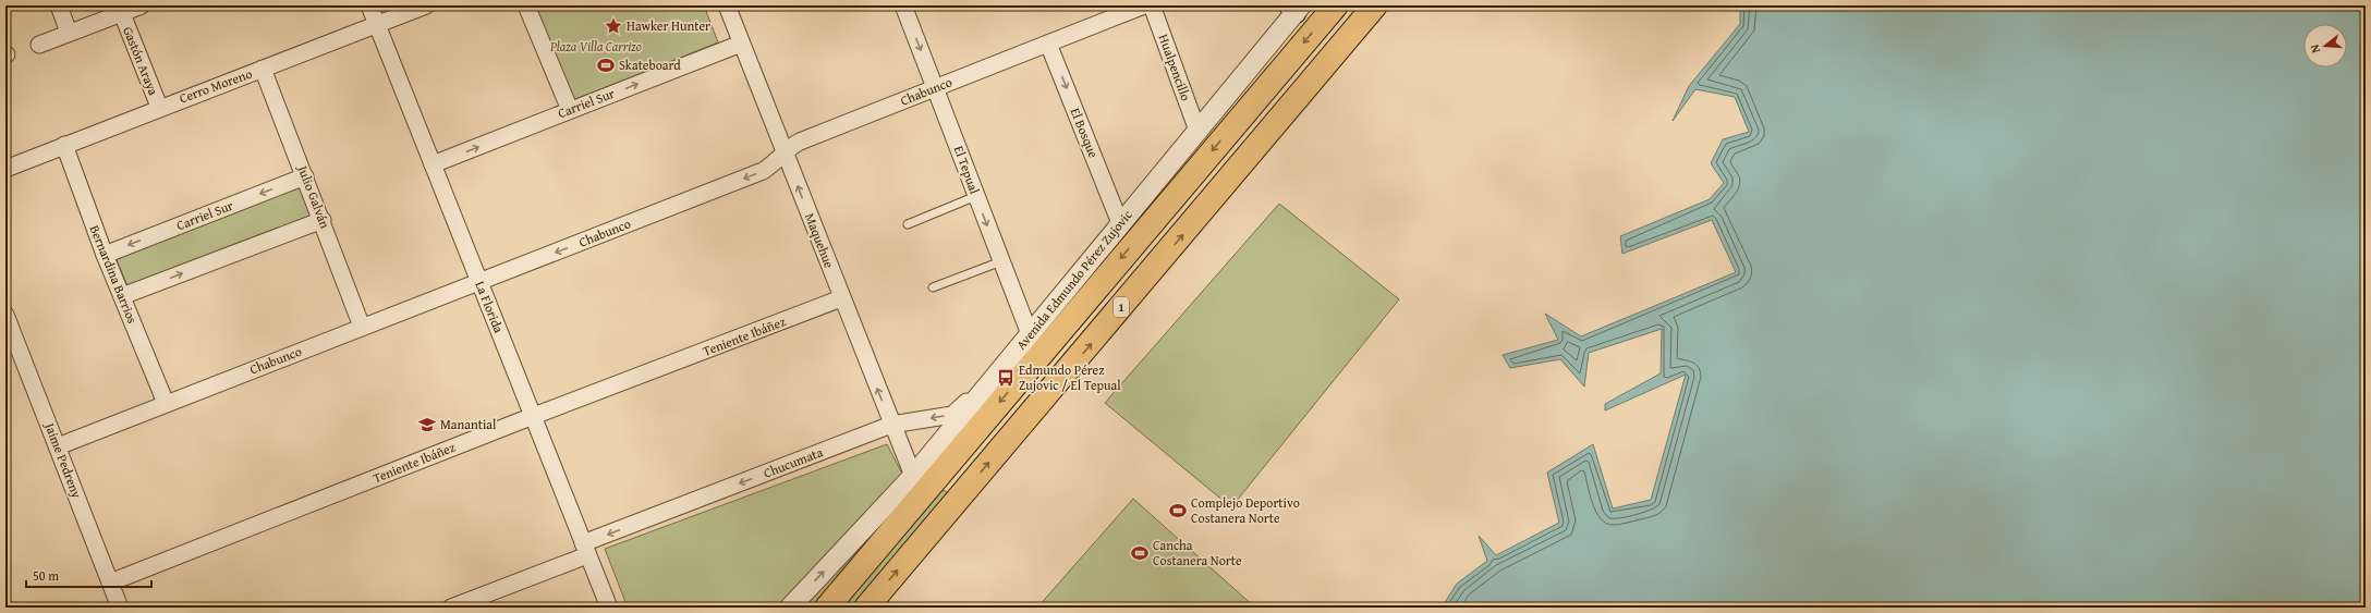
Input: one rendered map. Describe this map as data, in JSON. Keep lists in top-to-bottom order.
{
  "streets": {
    "highway": ["Avenida Edmundo Pérez Zujovic", "1"],
    "street": [
      "Gastón Araya",
      "Hualpencillo",
      "Cerro Moreno",
      "Chabunco",
      "Carriel Sur",
      "El Bosque",
      "El Tepual",
      "Julio Galván",
      "Maquehue",
      "Bernardina Barrios",
      "La Florida",
      "Teniente Ibáñez",
      "Jaime Pedreny",
      "Chucumata"
    ]
  },
  "crossings": [
    ["Gastón Araya", "Cerro Moreno"],
    ["Hualpencillo", "Avenida Edmundo Pérez Zujovic"],
    ["Cerro Moreno", "Julio Galván"],
    ["Cerro Moreno", "Bernardina Barrios"],
    ["Cerro Moreno", "La Florida"],
    ["Chabunco", "El Bosque"],
    ["Chabunco", "El Tepual"],
    ["Chabunco", "Julio Galván"],
    ["Chabunco", "Maquehue"],
    ["Chabunco", "Bernardina Barrios"],
    ["Chabunco", "La Florida"],
    ["Chabunco", "Jaime Pedreny"],
    ["Carriel Sur", "Julio Galván"],
    ["Carriel Sur", "Maquehue"],
    ["Carriel Sur", "Bernardina Barrios"],
    ["Carriel Sur", "La Florida"],
    ["El Bosque", "Avenida Edmundo Pérez Zujovic"],
    ["El Tepual", "Avenida Edmundo Pérez Zujovic"],
    ["Maquehue", "Avenida Edmundo Pérez Zujovic"],
    ["Maquehue", "Teniente Ibáñez"],
    ["Maquehue", "Chucumata"],
    ["Avenida Edmundo Pérez Zujovic", "Chucumata"],
    ["La Florida", "Teniente Ibáñez"],
    ["La Florida", "Chucumata"],
    ["Teniente Ibáñez", "Jaime Pedreny"]
  ],
  "one_way": [
    "El Bosque",
    "El Tepual",
    "Maquehue",
    "Chucumata"
  ],
  "parks": ["Plaza Villa Carrizo"],
  "places": {
    "place": ["Hawker Hunter"],
    "sports": ["Skateboard", "Complejo Deportivo Costanera Norte", "Cancha Costanera Norte"],
    "bus stop": ["Edmundo Pérez Zujovic / El Tepual"],
    "school or university": ["Manantial"]
  },
  "scale_bar": "50 m",
  "north": "left"
}
